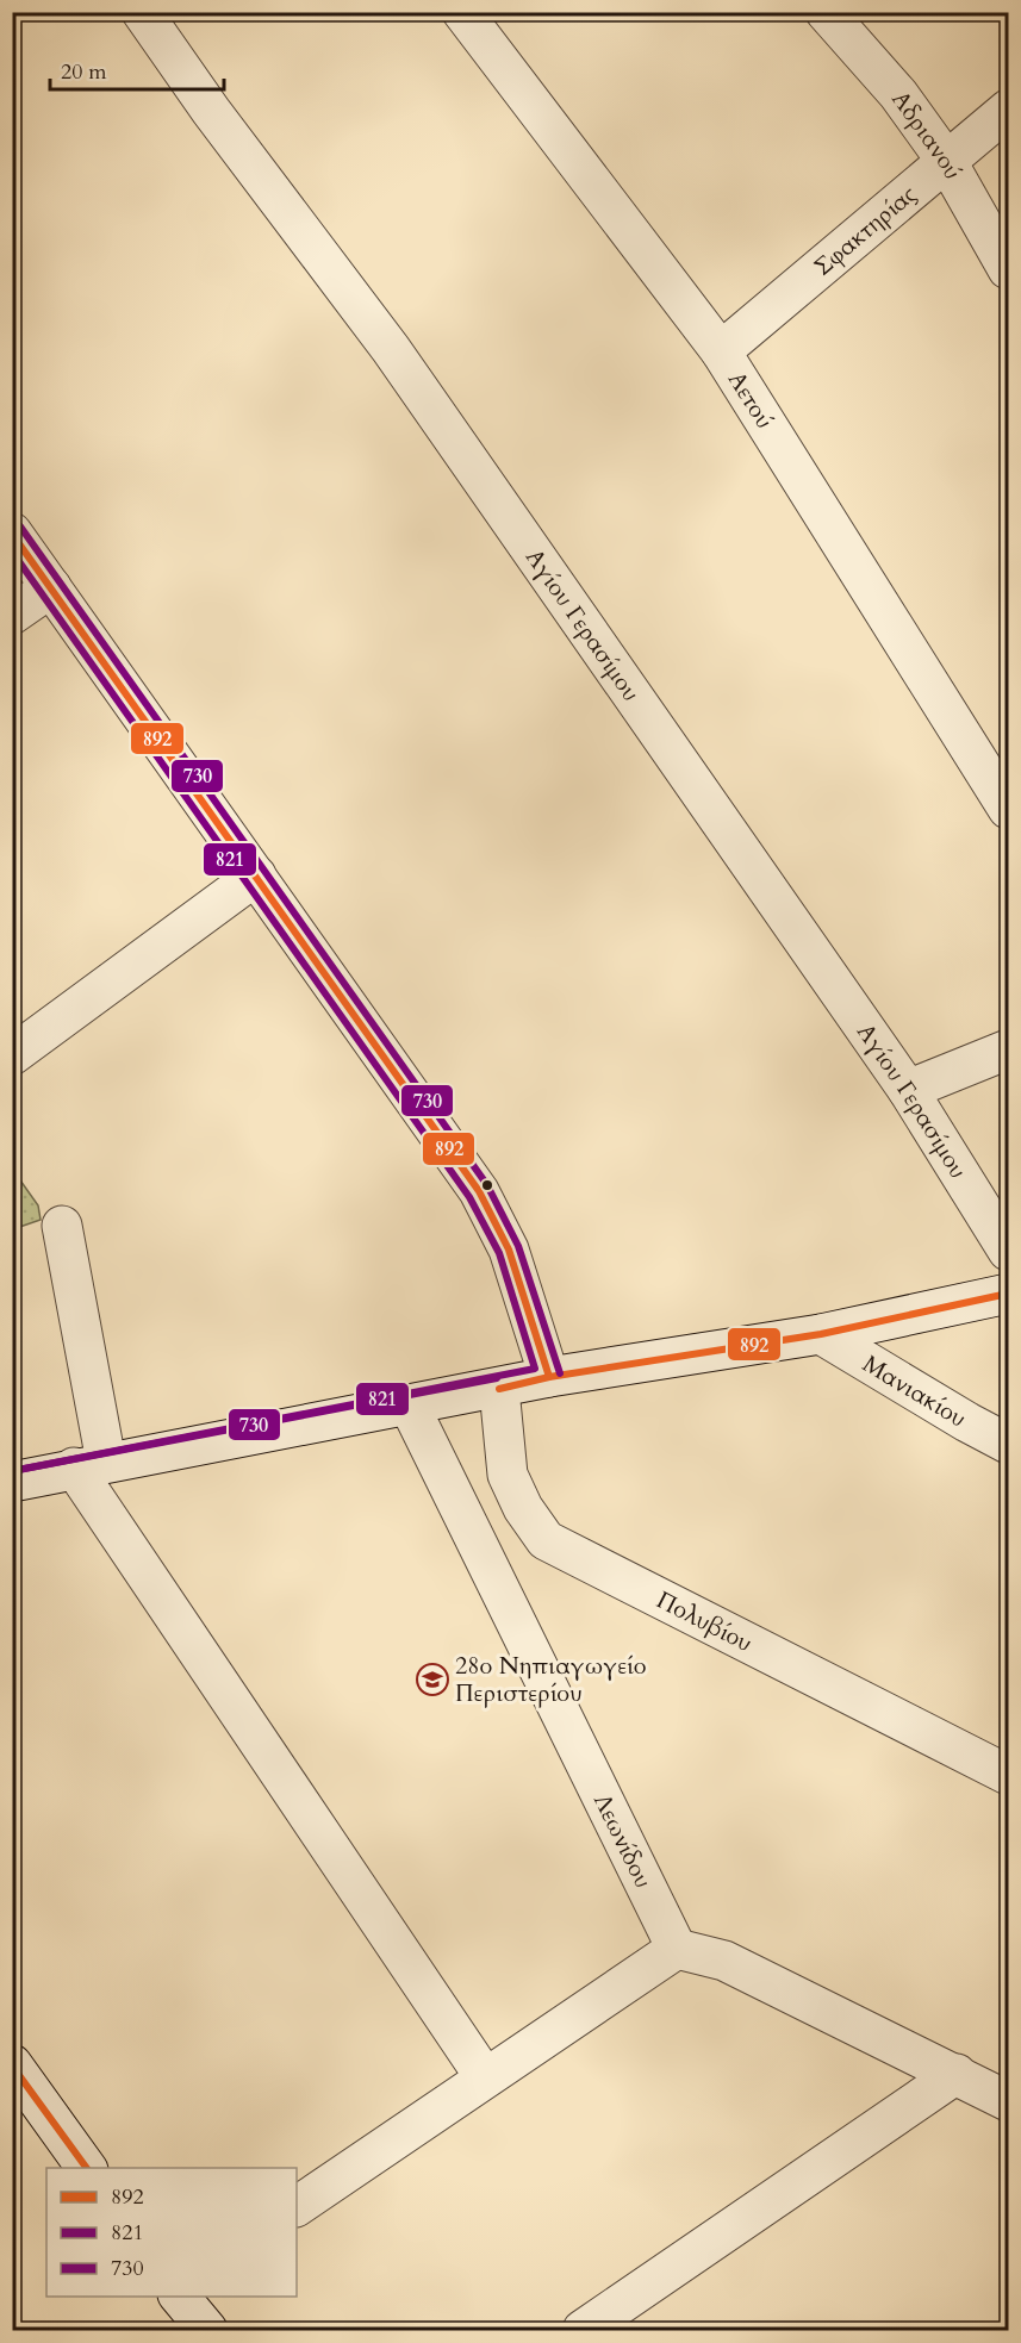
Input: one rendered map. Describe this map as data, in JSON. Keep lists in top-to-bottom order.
{
  "streets": {
    "street": [
      "Αδριανού",
      "Σφακτηρίας",
      "Αετού",
      "Αγίου Γερασίμου",
      "Μανιακίου",
      "Πολυβίου",
      "Λεωνίδου"
    ]
  },
  "crossings": [
    ["Αδριανού", "Σφακτηρίας"],
    ["Σφακτηρίας", "Αετού"]
  ],
  "places": {
    "school or university": ["28ο Νηπιαγωγείο Περιστερίου"]
  },
  "lines": ["transit line 730", "transit line 892", "transit line 821"],
  "legend": ["892", "821", "730"],
  "scale_bar": "20 m"
}
